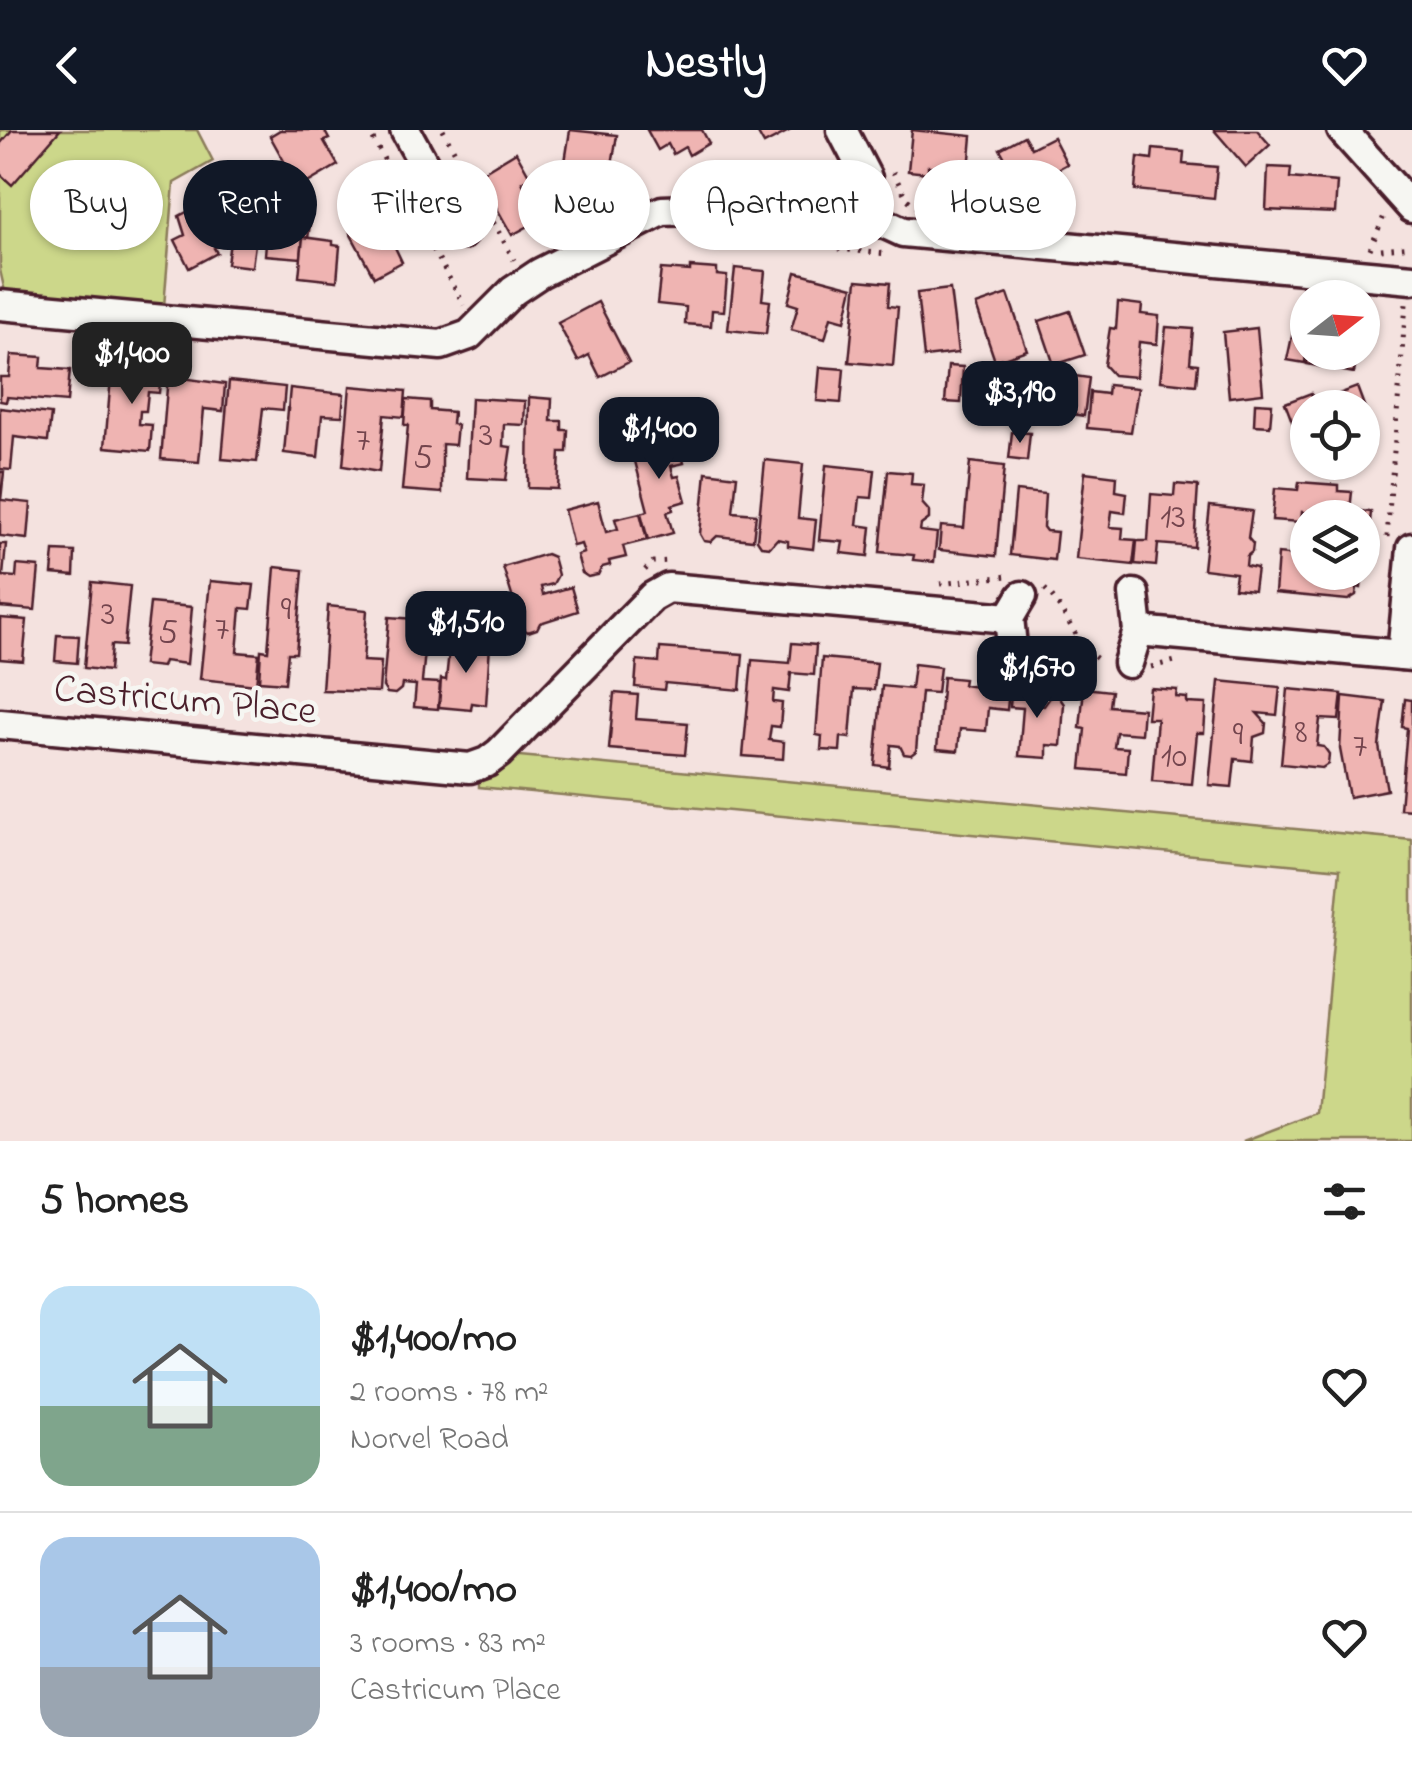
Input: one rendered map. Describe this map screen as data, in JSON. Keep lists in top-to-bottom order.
{
  "streets": {
    "street": ["Castricum Place"]
  },
  "house_numbers": [
    "3",
    "7",
    "5",
    "13",
    "9",
    "3",
    "7",
    "5",
    "8",
    "9",
    "7",
    "10"
  ],
  "north": "right",
  "page": {
    "header": "Nestly",
    "chip": [
      "Buy",
      "Rent",
      "Filters",
      "New",
      "Apartment",
      "House"
    ],
    "price": [
      "$1,400",
      "$3,190",
      "$1,400",
      "$1,510",
      "$1,670"
    ],
    "heading": "5 homes",
    "list": [
      {
        "name": "$1,400/mo",
        "note": "2 rooms · 78 m² · Norvel Road"
      },
      {
        "name": "$1,400/mo",
        "note": "3 rooms · 83 m² · Castricum Place"
      }
    ]
  }
}
